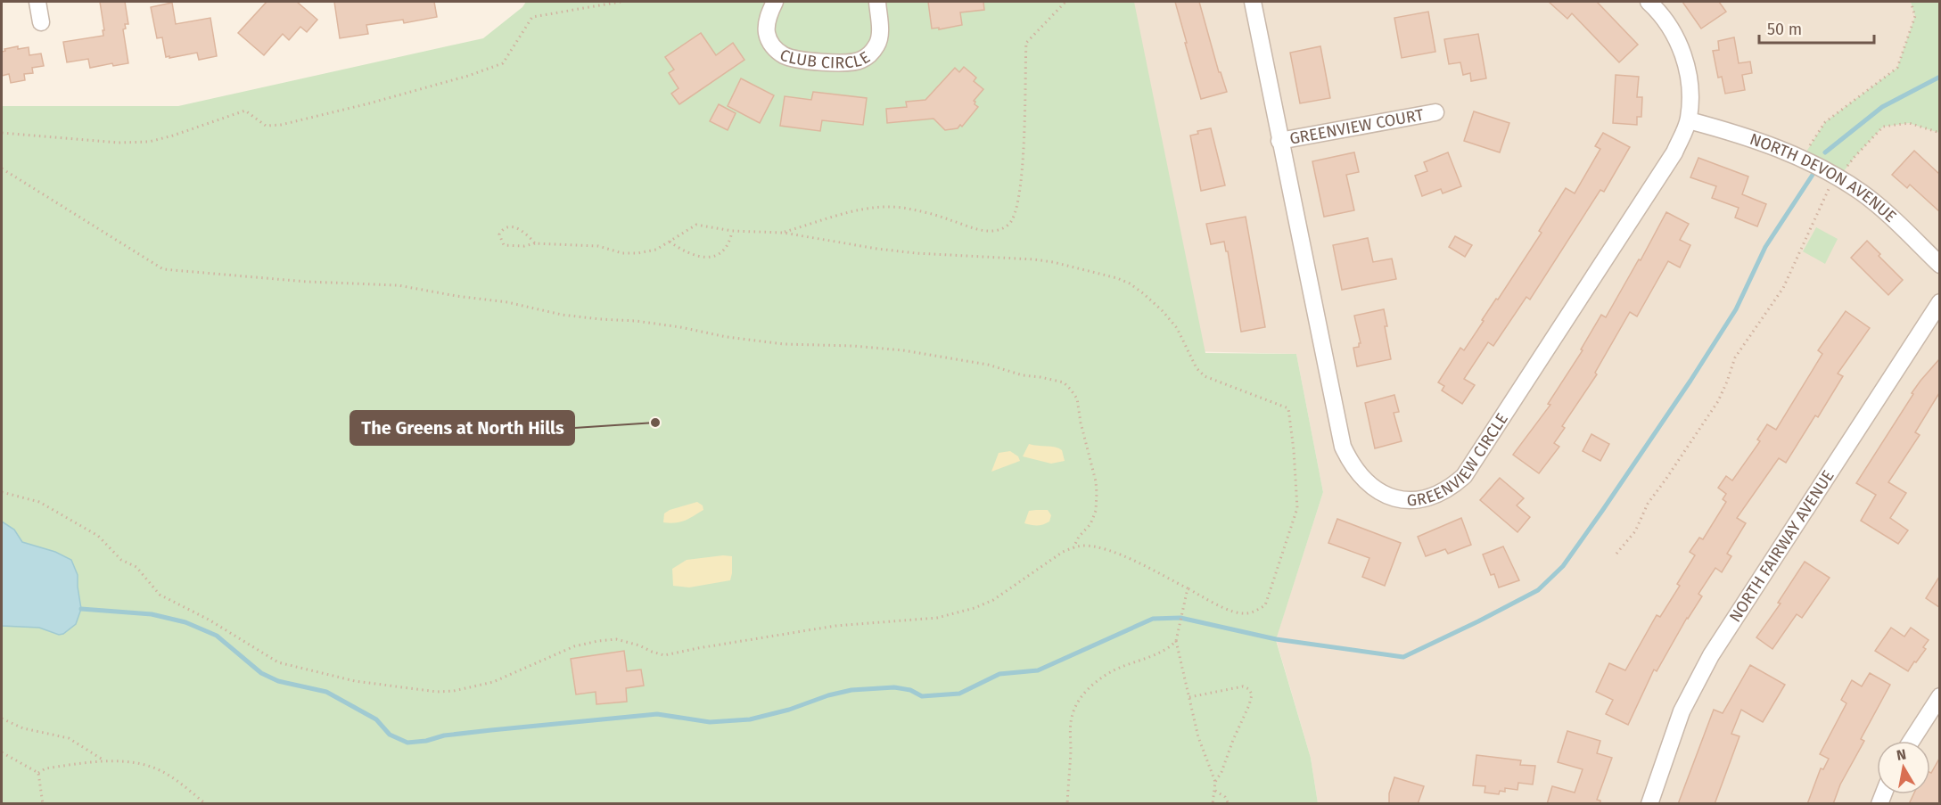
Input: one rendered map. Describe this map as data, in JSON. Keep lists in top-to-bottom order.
{
  "streets": {
    "street": [
      "CLUB CIRCLE",
      "GREENVIEW COURT",
      "NORTH DEVON AVENUE",
      "GREENVIEW CIRCLE",
      "NORTH FAIRWAY AVENUE"
    ]
  },
  "crossings": [
    ["GREENVIEW COURT", "GREENVIEW CIRCLE"],
    ["NORTH DEVON AVENUE", "GREENVIEW CIRCLE"]
  ],
  "places": ["The Greens at North Hills"],
  "scale_bar": "50 m",
  "north": "top"
}
